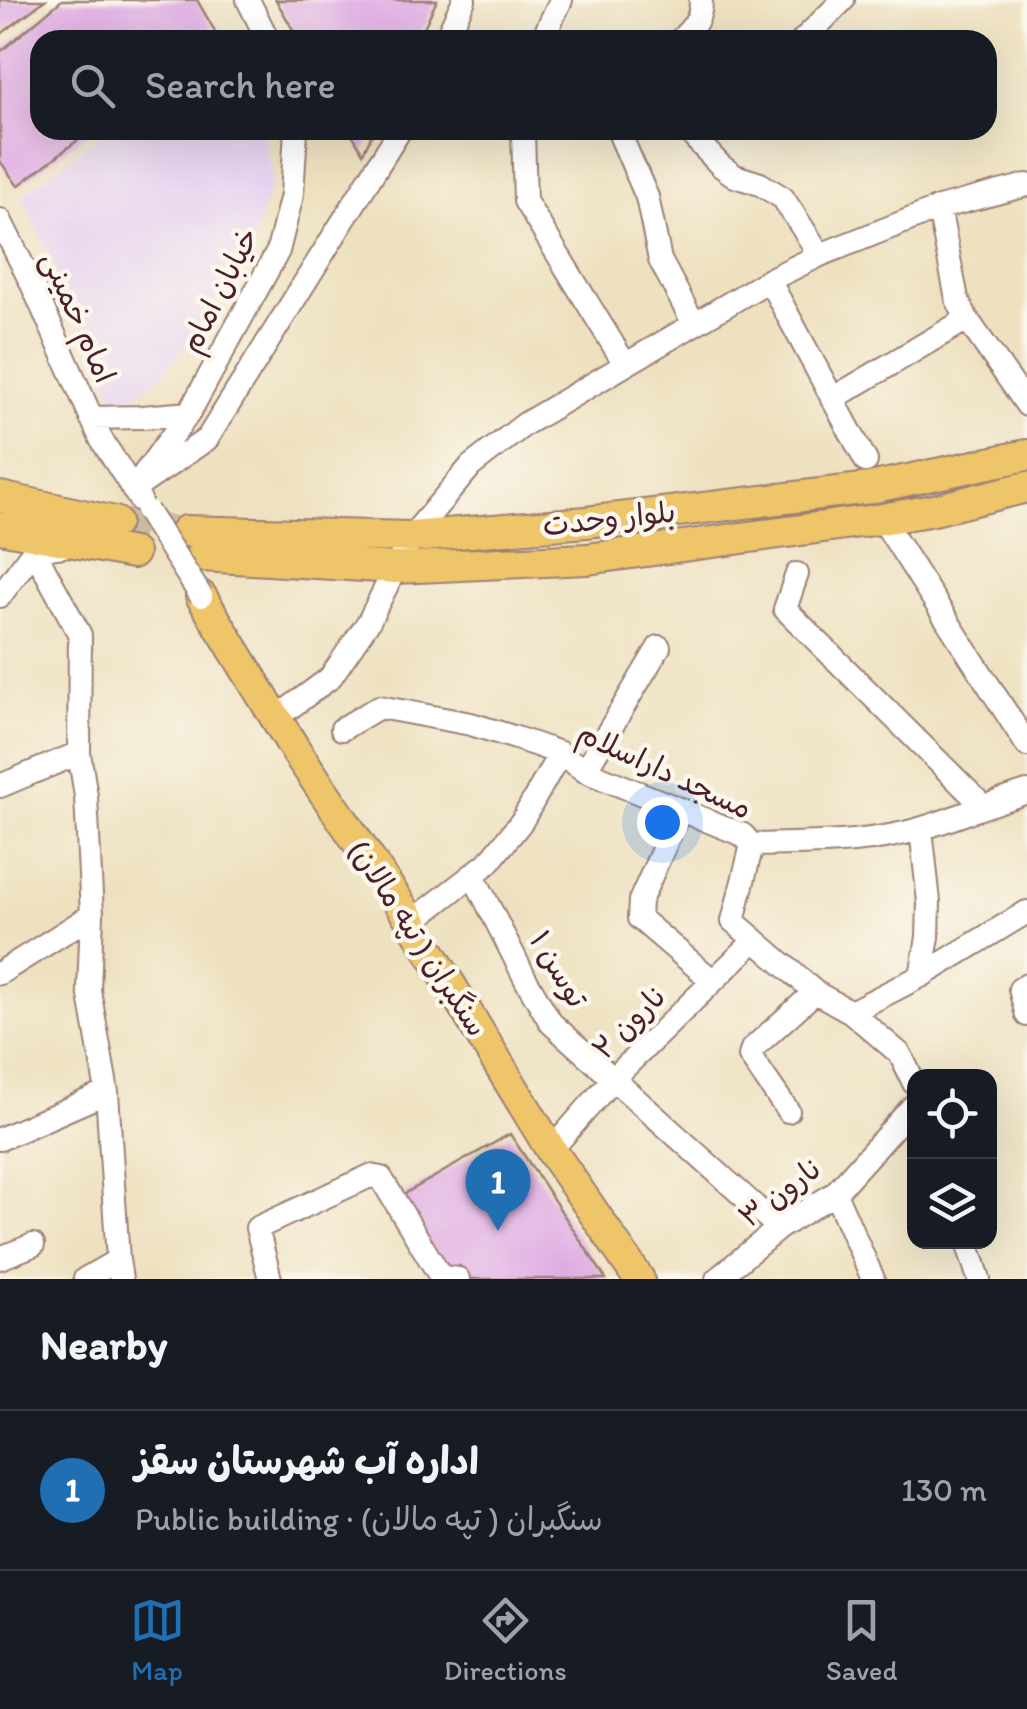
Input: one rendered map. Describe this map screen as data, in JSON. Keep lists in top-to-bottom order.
{
  "streets": {
    "main road": ["بلوار وحدت", "سنگبران ( تپه مالان)"],
    "street": [
      "خیابان امام",
      "امام خمینی",
      "مسجد داراسلام",
      "توسن ۱",
      "نارون ۲",
      "نارون ۳"
    ]
  },
  "crossings": [
    ["خیابان امام", "امام خمینی"],
    ["امام خمینی", "سنگبران ( تپه مالان)"],
    ["سنگبران ( تپه مالان)", "نارون ۲"],
    ["توسن ۱", "نارون ۲"],
    ["توسن ۱", "نارون ۳"]
  ],
  "page": {
    "search": "Search here",
    "pins": "1",
    "heading": "Nearby",
    "list": [
      {
        "mark": "1",
        "name": "اداره آب شهرستان سقز",
        "note": "Public building · سنگبران ( تپه مالان)",
        "value": "130 m"
      }
    ],
    "nav": ["Map", "Directions", "Saved"]
  }
}
